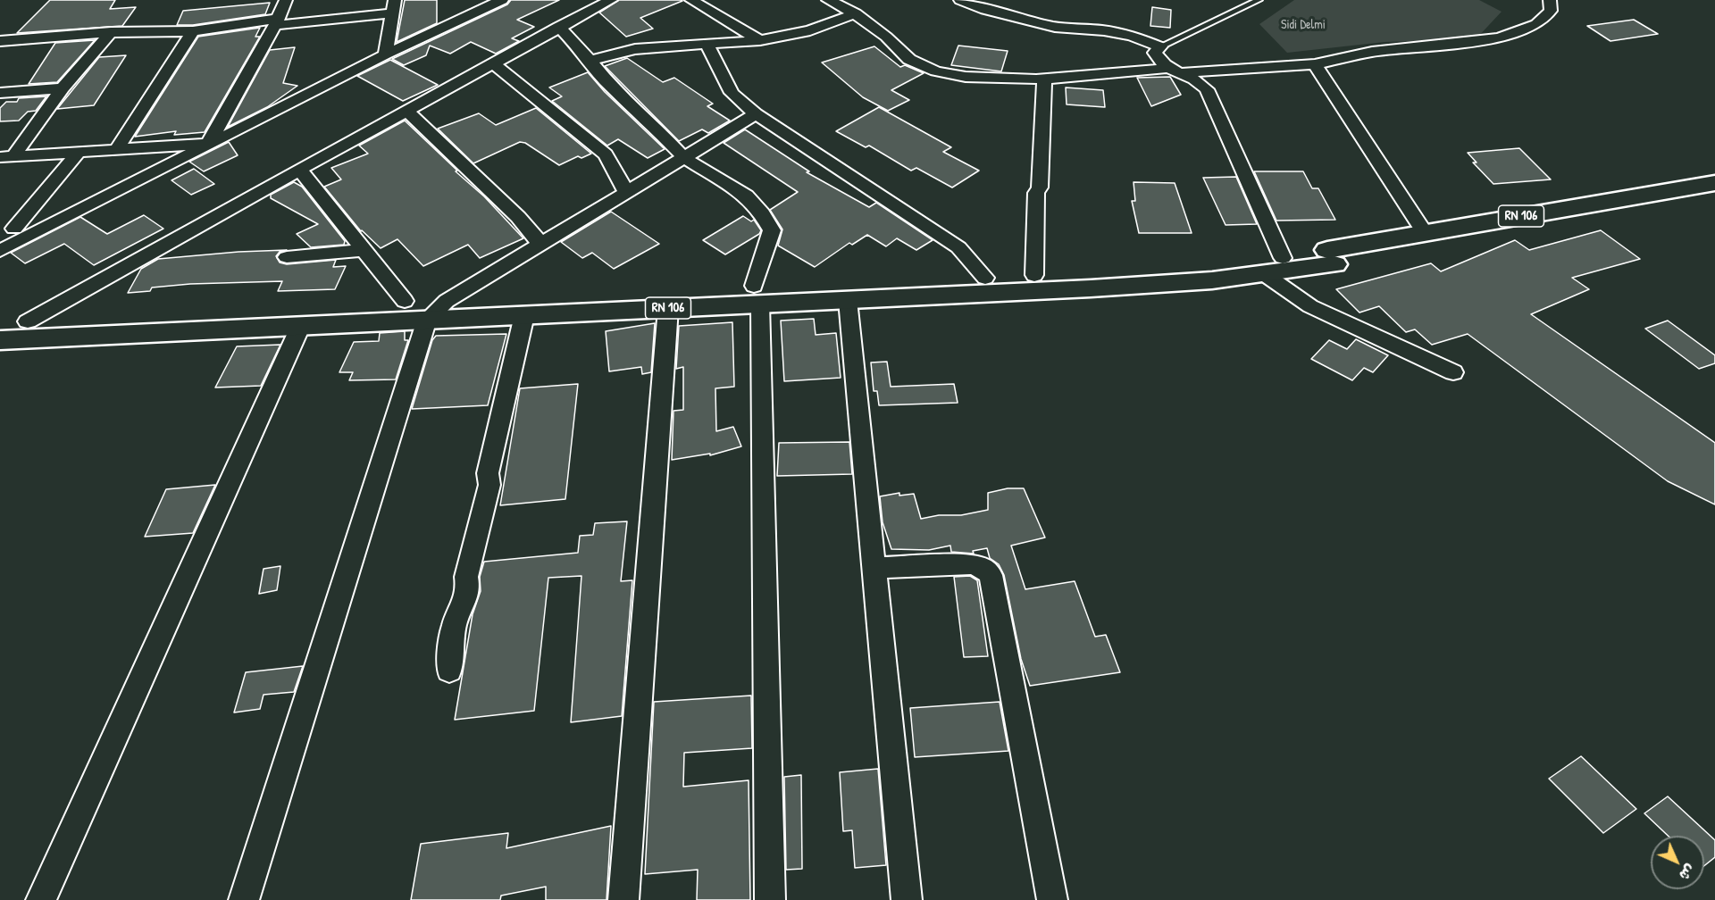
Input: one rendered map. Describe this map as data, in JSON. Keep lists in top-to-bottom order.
{
  "streets": {
    "main road": ["RN 106"]
  },
  "parks": ["Sidi Delmi"],
  "north": "bottom right"
}
